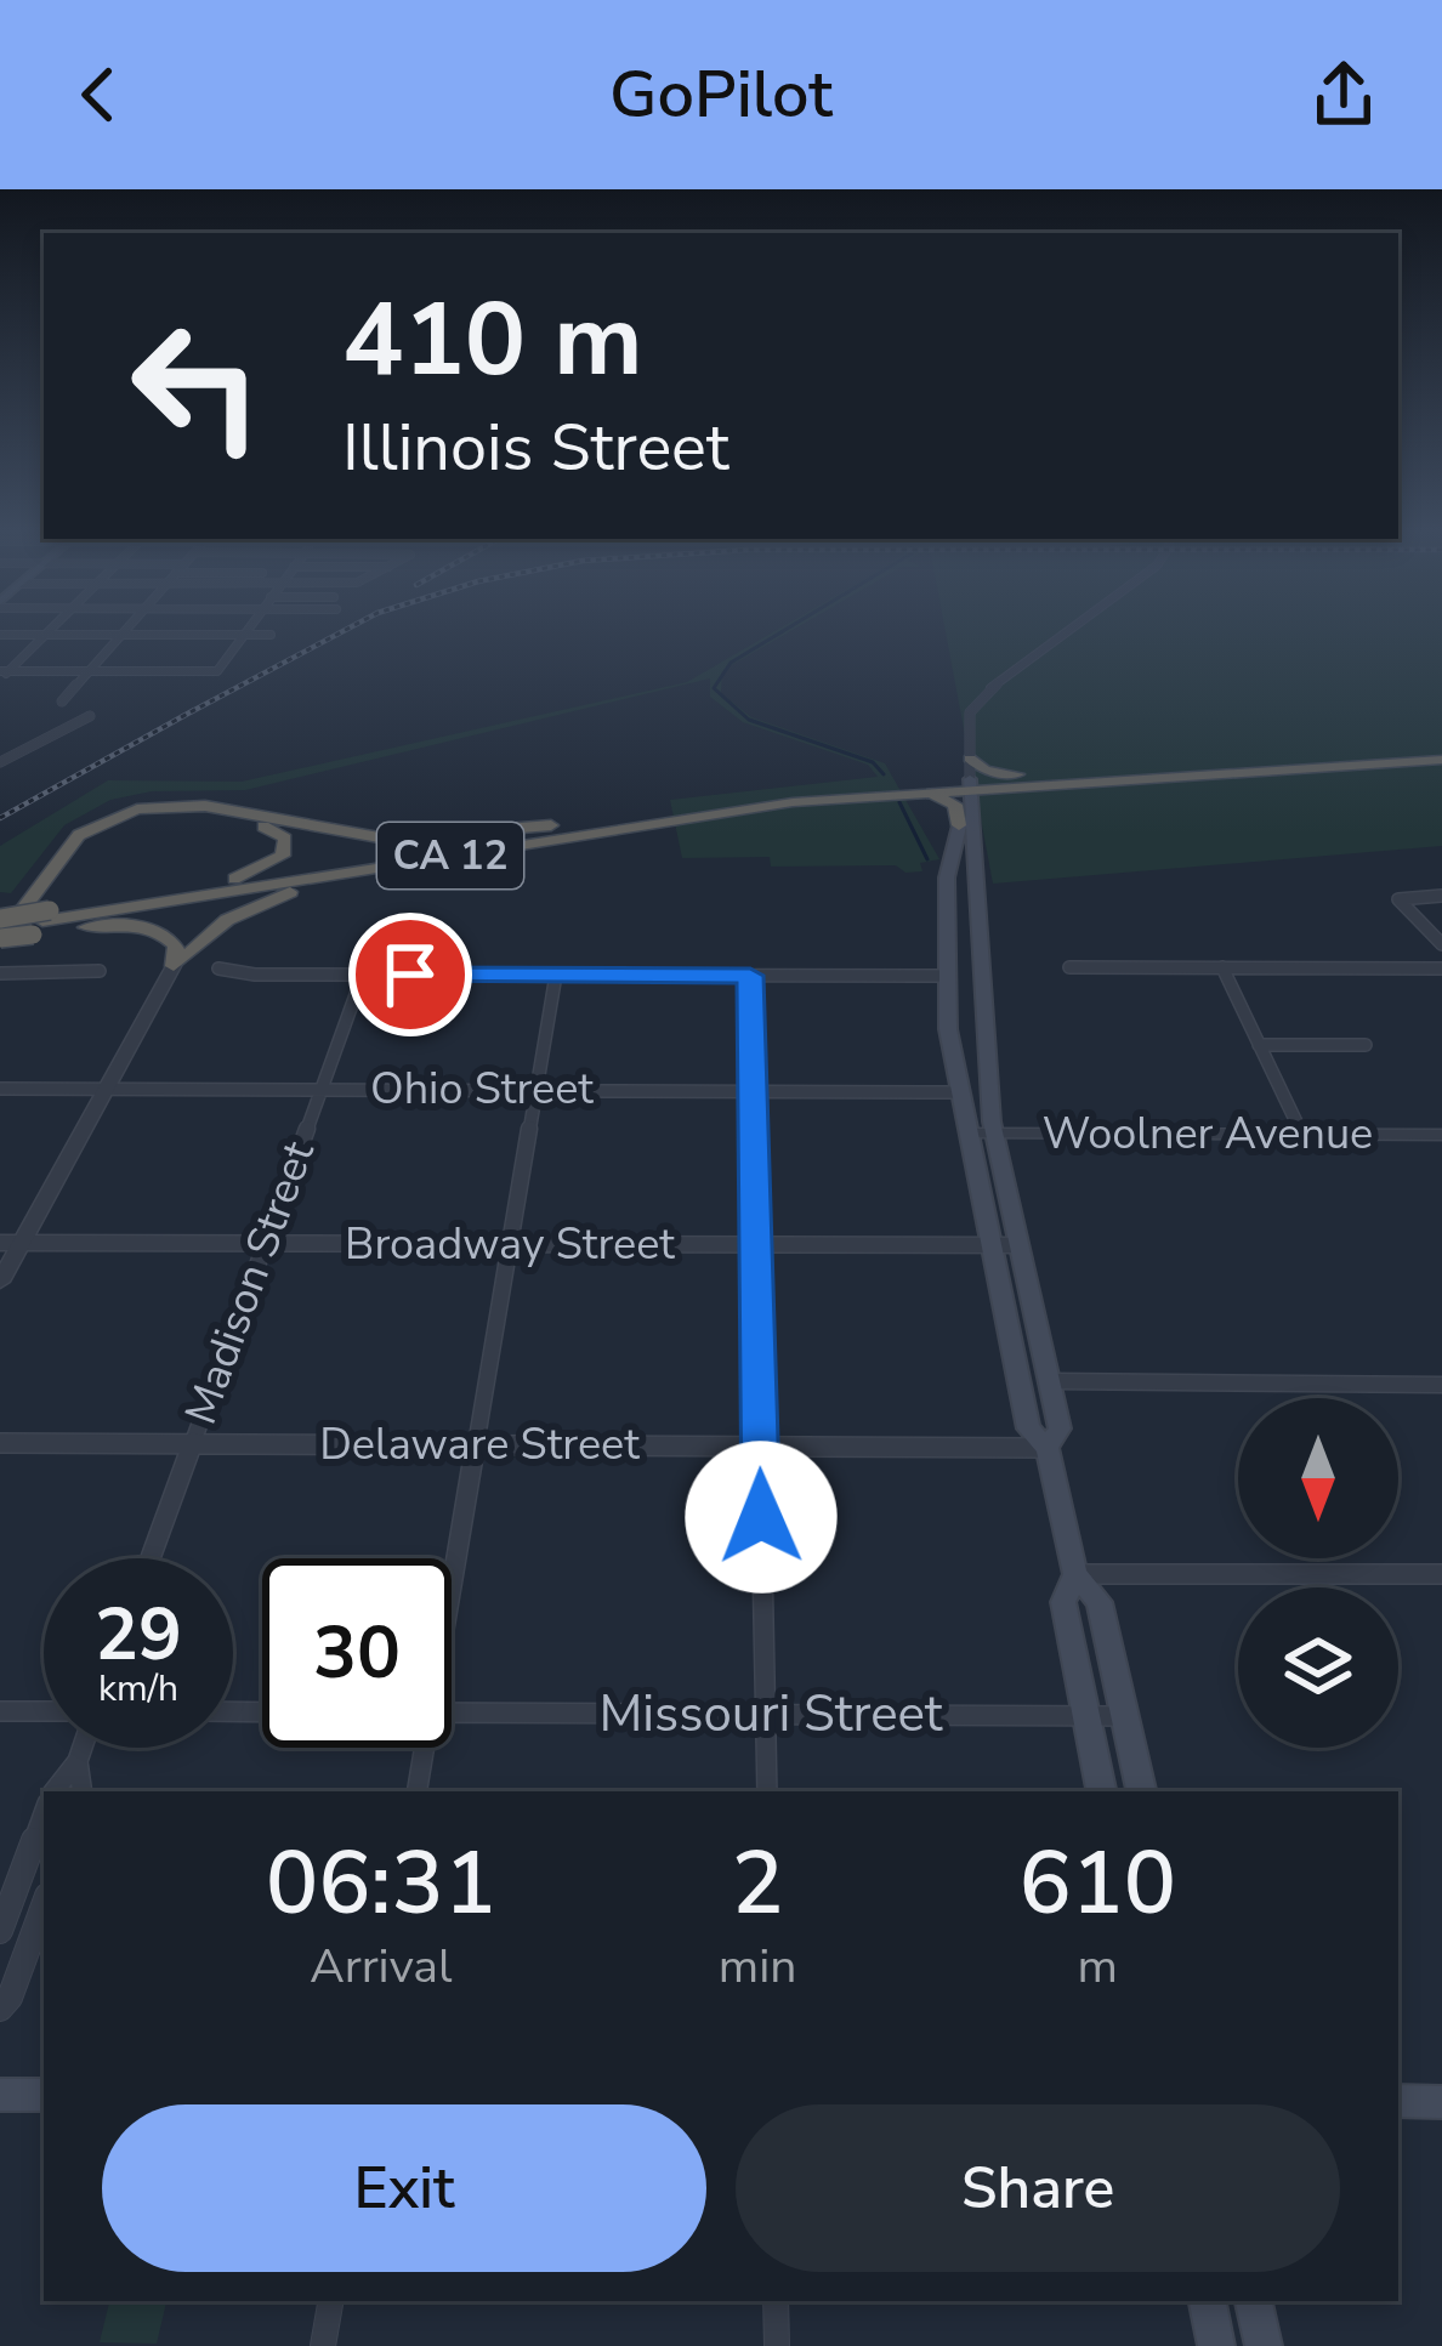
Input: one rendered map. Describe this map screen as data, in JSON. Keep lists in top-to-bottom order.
{
  "streets": {
    "highway": ["CA 12"],
    "street": [
      "Ohio Street",
      "Woolner Avenue",
      "Broadway Street",
      "Madison Street",
      "Delaware Street",
      "Missouri Street"
    ]
  },
  "crossings": [
    ["Ohio Street", "Madison Street"],
    ["Broadway Street", "Madison Street"],
    ["Madison Street", "Delaware Street"]
  ],
  "north": "bottom",
  "page": {
    "header": "GoPilot",
    "turn": ["410 m", "Illinois Street"],
    "speed": "29 km/h",
    "limit": "30",
    "eta": [
      "06:31",
      "Arrival",
      "2",
      "min",
      "610",
      "m"
    ],
    "buttons": ["Exit", "Share"]
  }
}
